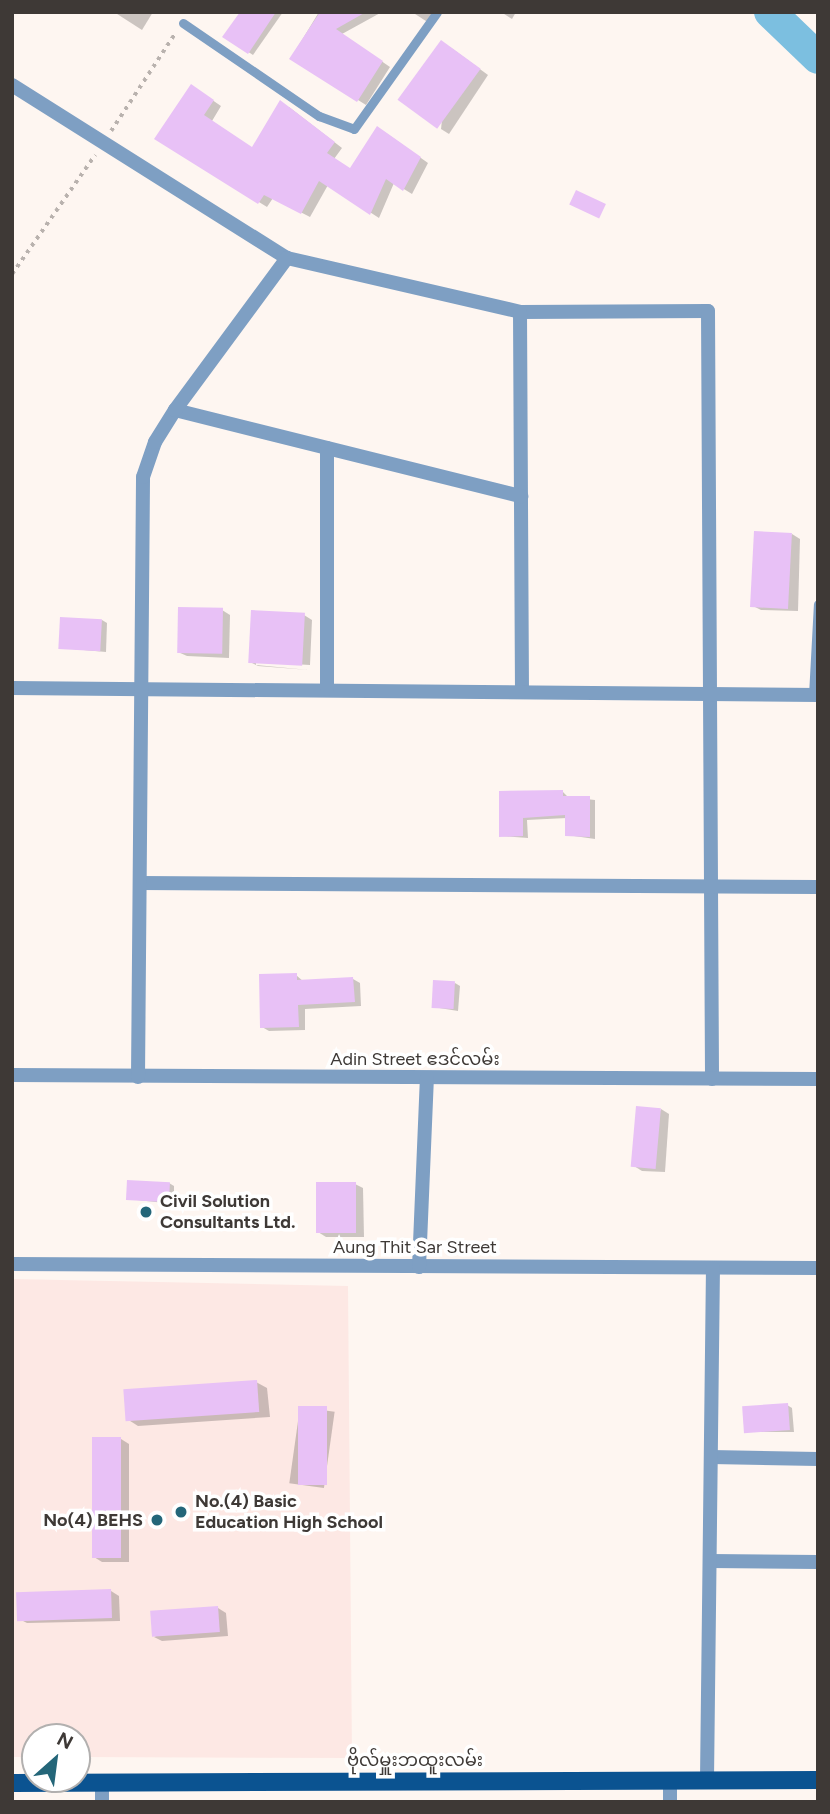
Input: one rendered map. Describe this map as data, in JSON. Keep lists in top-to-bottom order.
{
  "streets": {
    "main road": ["ဗိုလ်မှူးဘထူးလမ်း"],
    "street": ["Adin Street ဧဒင်လမ်း", "Aung Thit Sar Street"]
  },
  "places": ["Civil Solution Consultants Ltd.", "No.(4) Basic Education High School", "No(4) BEHS"],
  "north": "top right"
}
